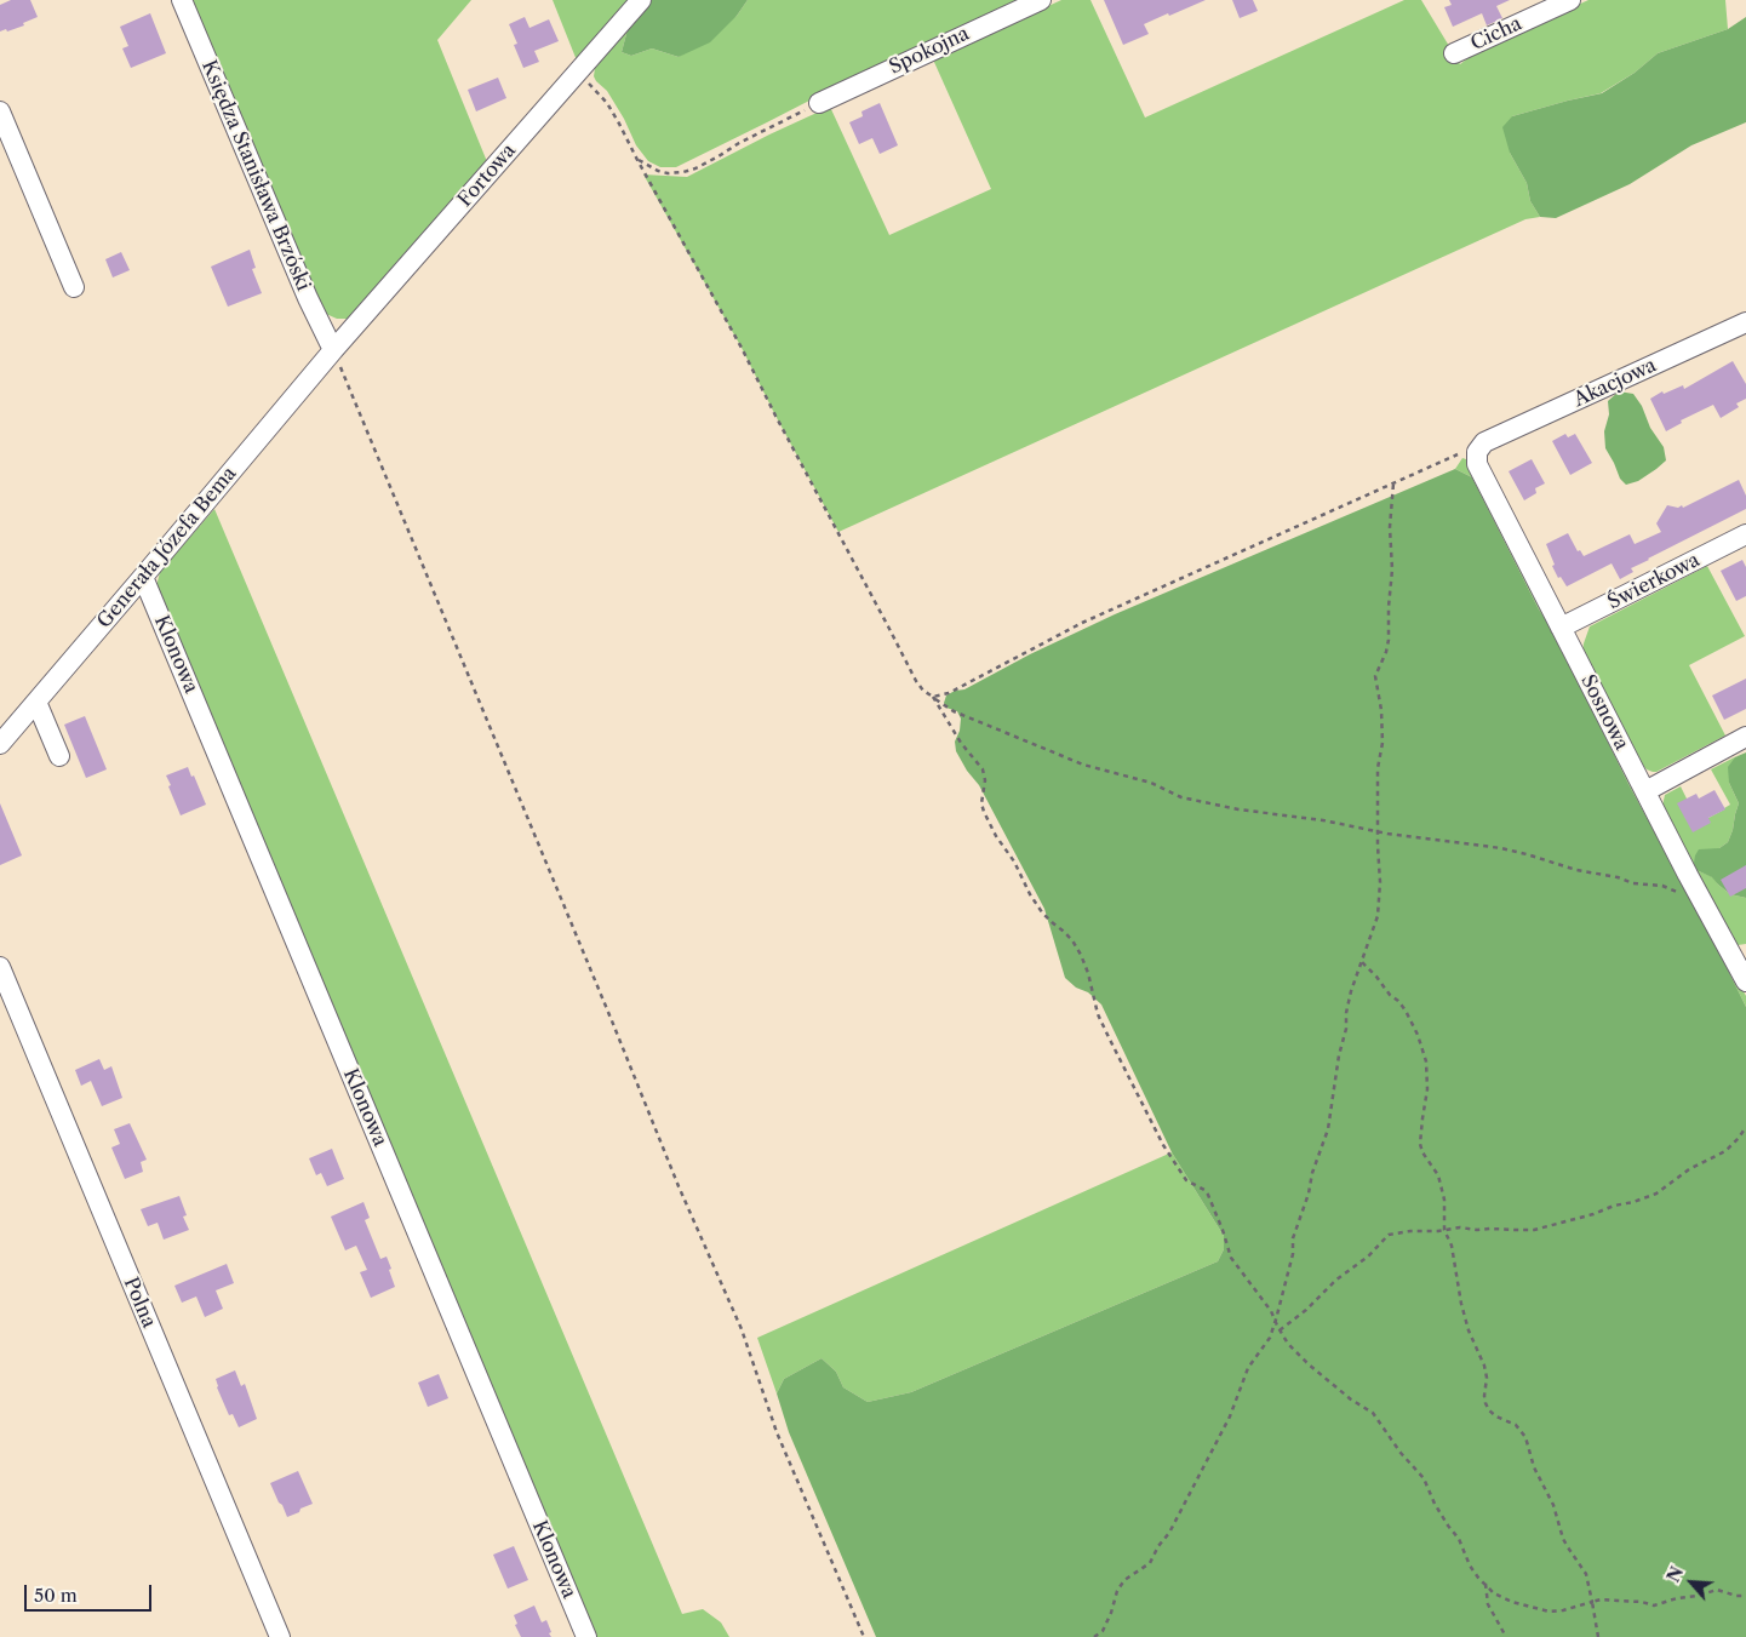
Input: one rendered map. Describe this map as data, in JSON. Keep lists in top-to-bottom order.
{
  "streets": {
    "street": [
      "Cicha",
      "Spokojna",
      "Księdza Stanisława Brzóski",
      "Fortowa",
      "Akacjowa",
      "Generała Józefa Bema",
      "Świerkowa",
      "Klonowa",
      "Sosnowa",
      "Polna"
    ]
  },
  "crossings": [
    ["Księdza Stanisława Brzóski", "Fortowa"],
    ["Księdza Stanisława Brzóski", "Generała Józefa Bema"],
    ["Fortowa", "Generała Józefa Bema"],
    ["Akacjowa", "Sosnowa"],
    ["Generała Józefa Bema", "Klonowa"],
    ["Świerkowa", "Sosnowa"]
  ],
  "scale_bar": "50 m",
  "north": "top left"
}
